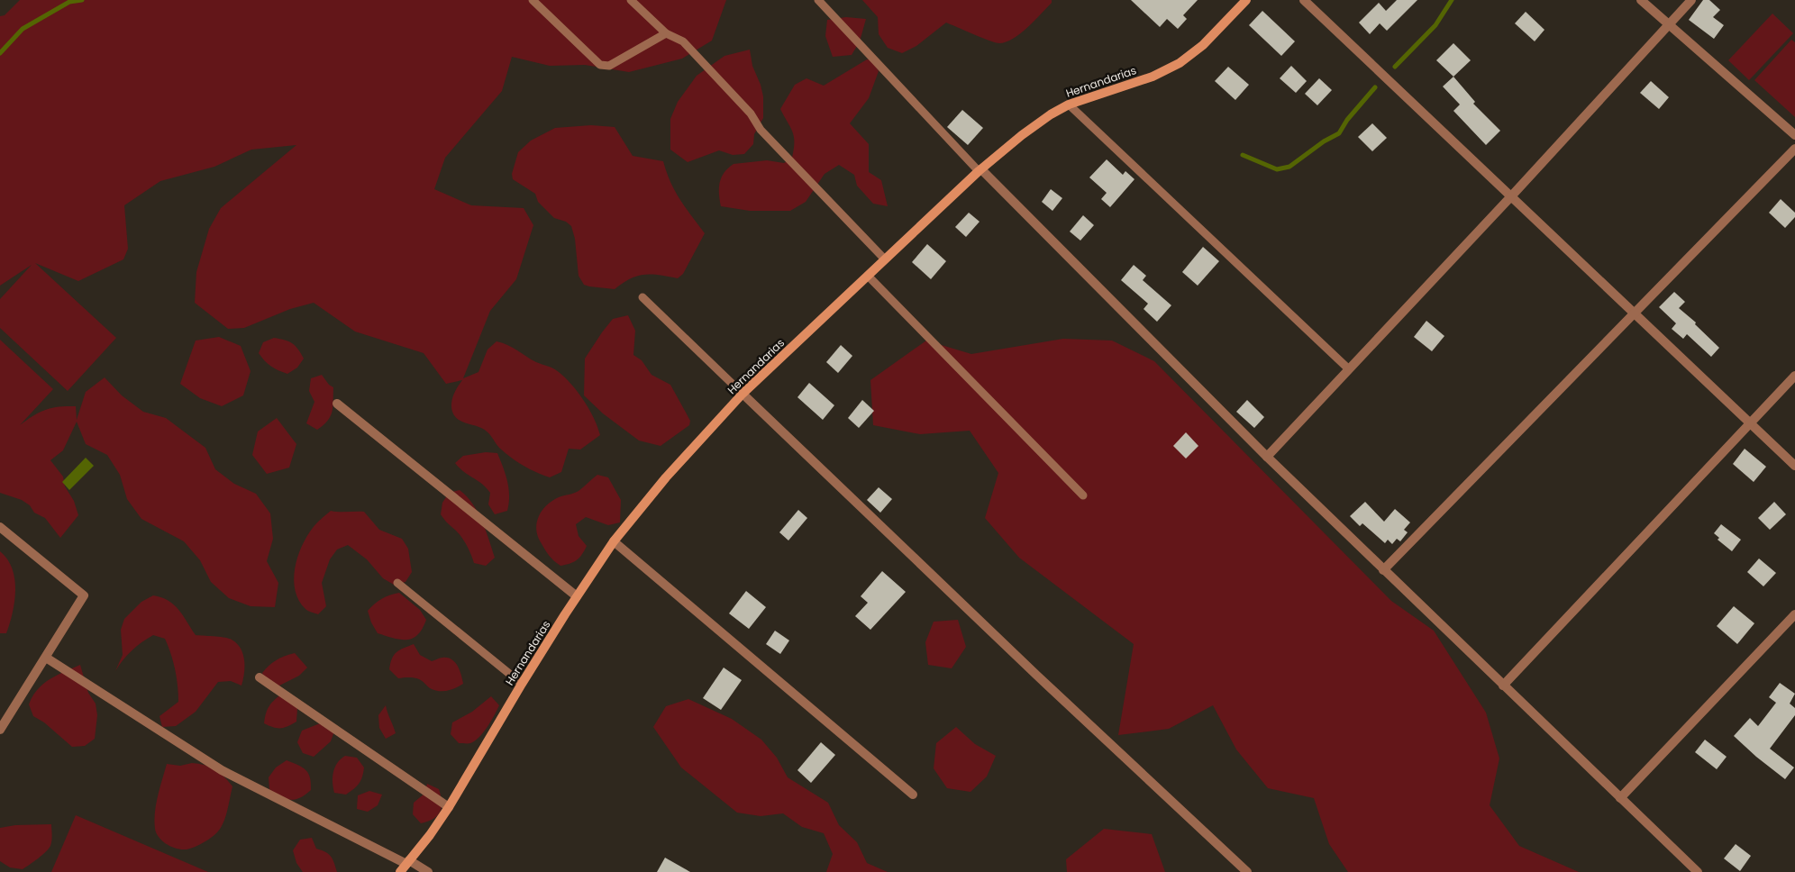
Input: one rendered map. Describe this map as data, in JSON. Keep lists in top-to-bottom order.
{
  "streets": {
    "street": ["Hernandarias"]
  }
}
